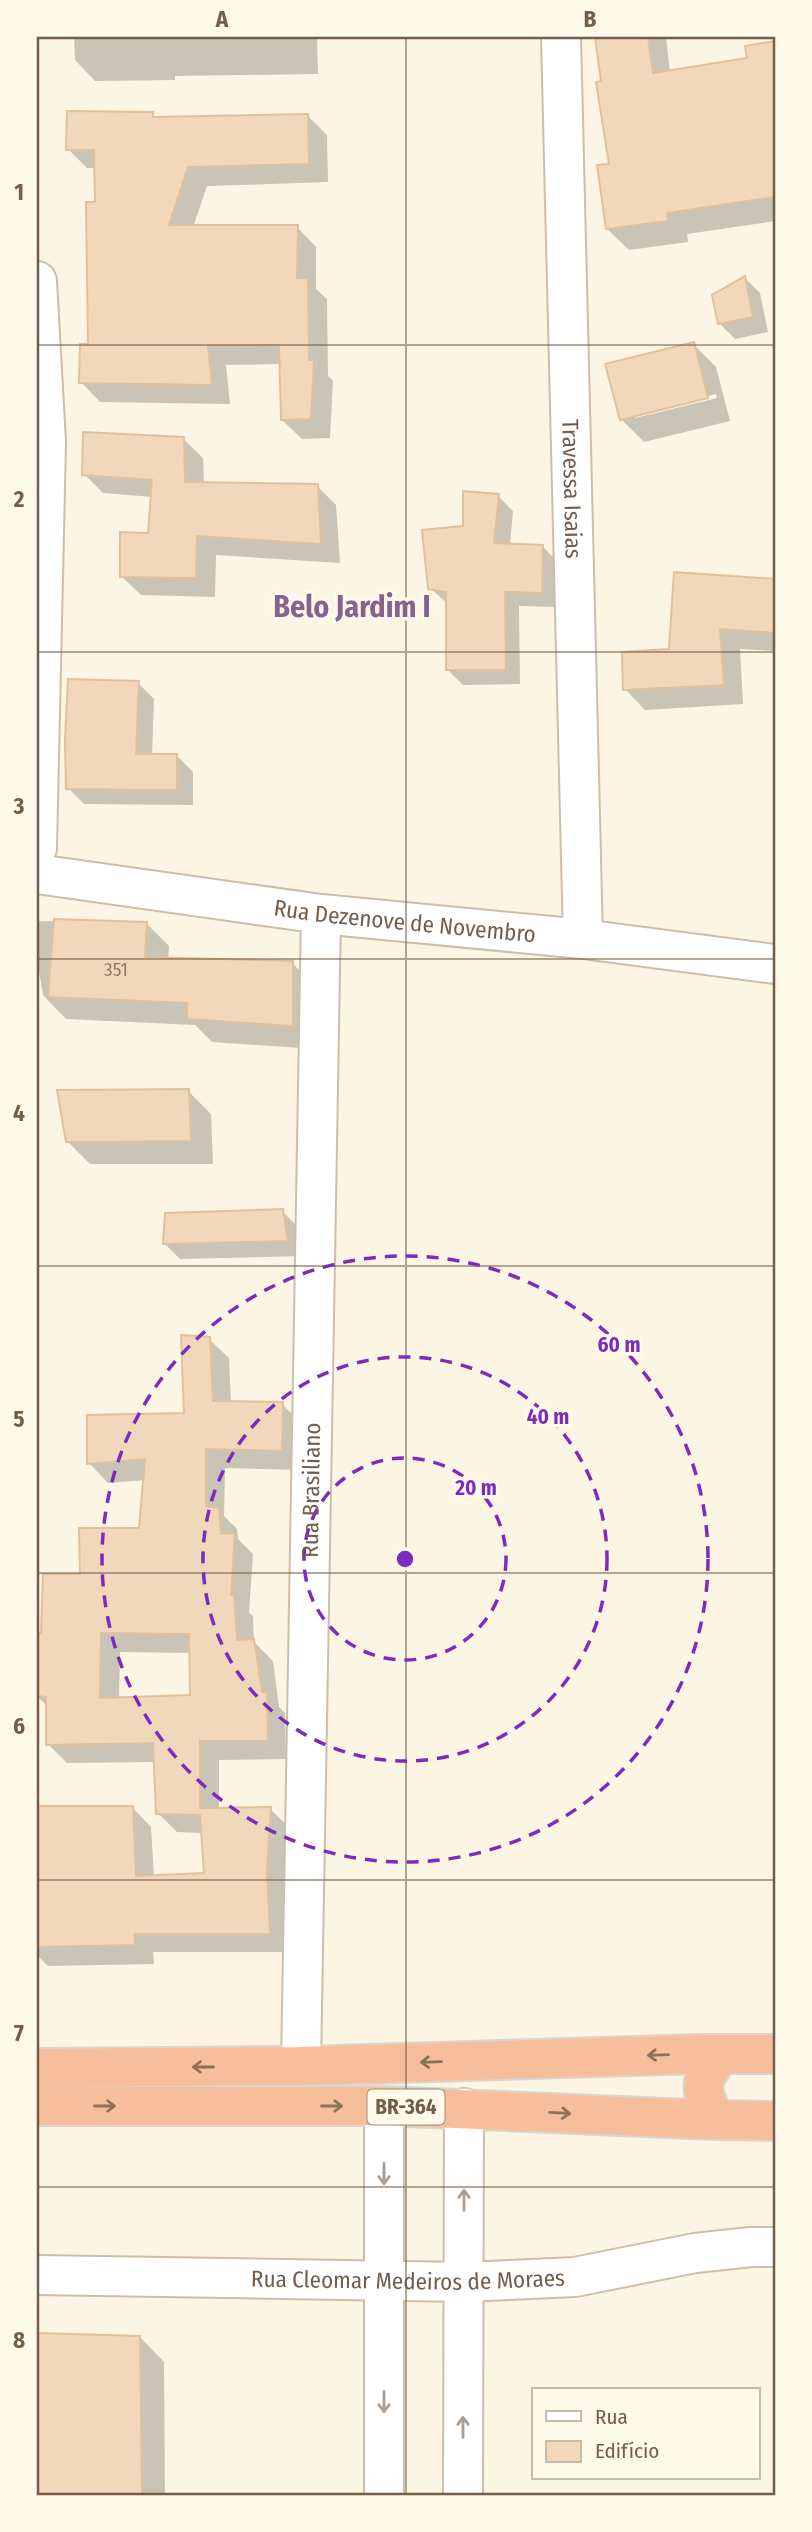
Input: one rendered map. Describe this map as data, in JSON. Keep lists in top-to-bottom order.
{
  "streets": {
    "highway": ["BR-364"],
    "street": [
      "Travessa Isaias",
      "Rua Dezenove de Novembro",
      "Rua Brasiliano",
      "Rua Cleomar Medeiros de Moraes"
    ]
  },
  "crossings": [
    ["Travessa Isaias", "Rua Dezenove de Novembro"],
    ["Rua Dezenove de Novembro", "Rua Brasiliano"],
    ["Rua Brasiliano", "BR-364"]
  ],
  "districts": ["Belo Jardim I"],
  "house_numbers": ["351"],
  "legend": ["Rua", "Edifício"],
  "grid": {
    "columns": ["A", "B"],
    "rows": [
      "1",
      "2",
      "3",
      "4",
      "5",
      "6",
      "7",
      "8"
    ]
  },
  "rings": ["60 m", "40 m", "20 m"]
}
